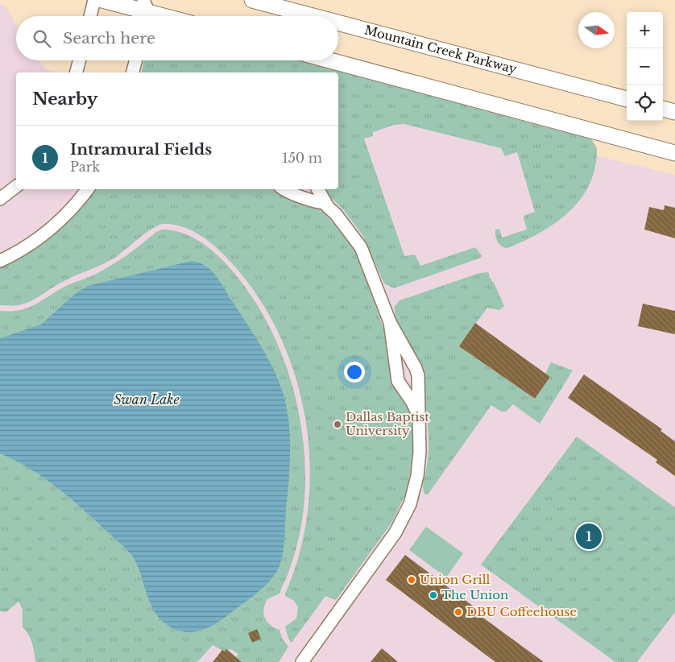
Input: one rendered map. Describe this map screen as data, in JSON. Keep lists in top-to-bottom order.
{
  "streets": {
    "main road": ["Mountain Creek Parkway"]
  },
  "water": ["Swan Lake"],
  "places": [
    "Dallas Baptist University",
    "Union Grill",
    "The Union",
    "DBU Coffeehouse"
  ],
  "north": "right",
  "page": {
    "map_buttons": ["+", "−"],
    "search": "Search here",
    "heading": "Nearby",
    "list": [
      {
        "mark": "1",
        "name": "Intramural Fields",
        "note": "Park",
        "value": "150 m"
      }
    ],
    "pins": "1"
  }
}
